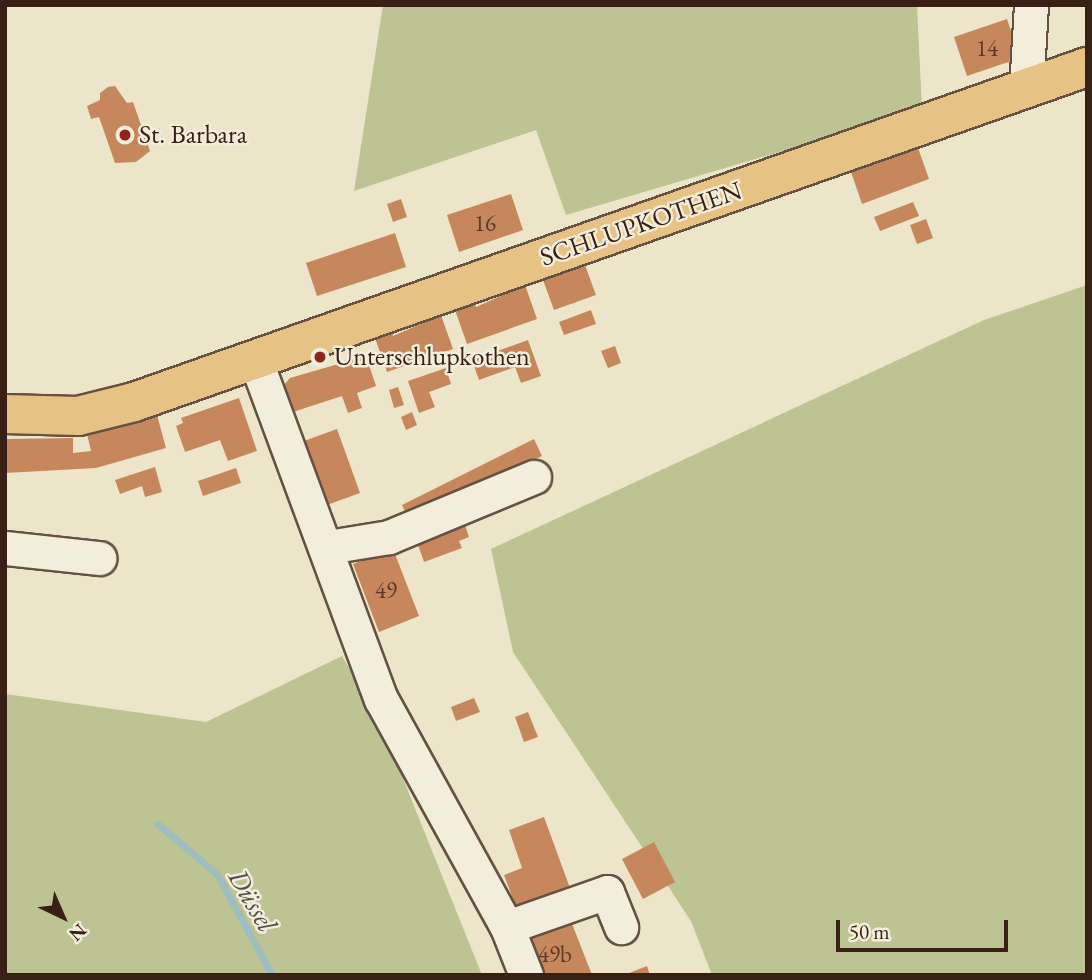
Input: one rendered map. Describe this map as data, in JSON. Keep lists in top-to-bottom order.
{
  "streets": {
    "main road": ["SCHLUPKOTHEN"]
  },
  "water": ["Düssel"],
  "places": ["St. Barbara", "Unterschlupkothen"],
  "house_numbers": [
    "14",
    "16",
    "49",
    "49b"
  ],
  "scale_bar": "50 m",
  "north": "bottom right"
}
